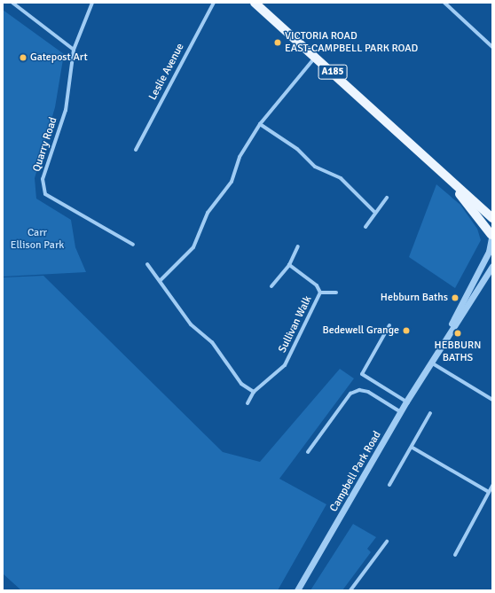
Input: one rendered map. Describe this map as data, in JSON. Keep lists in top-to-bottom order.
{
  "streets": {
    "main road": ["A185"],
    "street": [
      "Leslie Avenue",
      "Quarry Road",
      "Sullivan Walk",
      "Campbell Park Road"
    ]
  },
  "crossings": [
    ["A185", "Campbell Park Road"]
  ],
  "parks": ["Carr Ellison Park"],
  "places": [
    "VICTORIA ROAD EAST-CAMPBELL PARK ROAD",
    "Gatepost Art",
    "Hebburn Baths",
    "Bedewell Grange",
    "HEBBURN BATHS"
  ]
}
